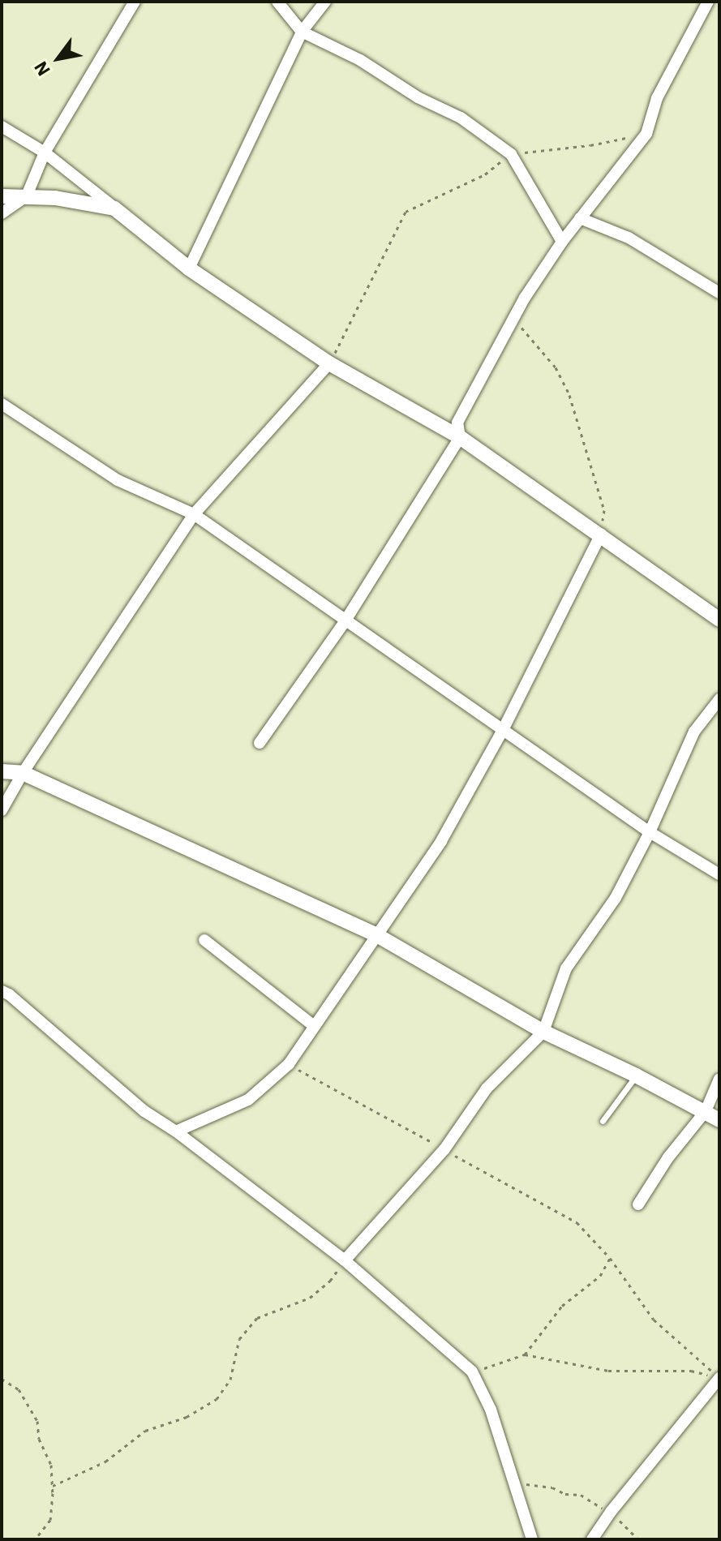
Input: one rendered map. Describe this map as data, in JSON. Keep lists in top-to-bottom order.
{
  "north": "bottom left"
}
